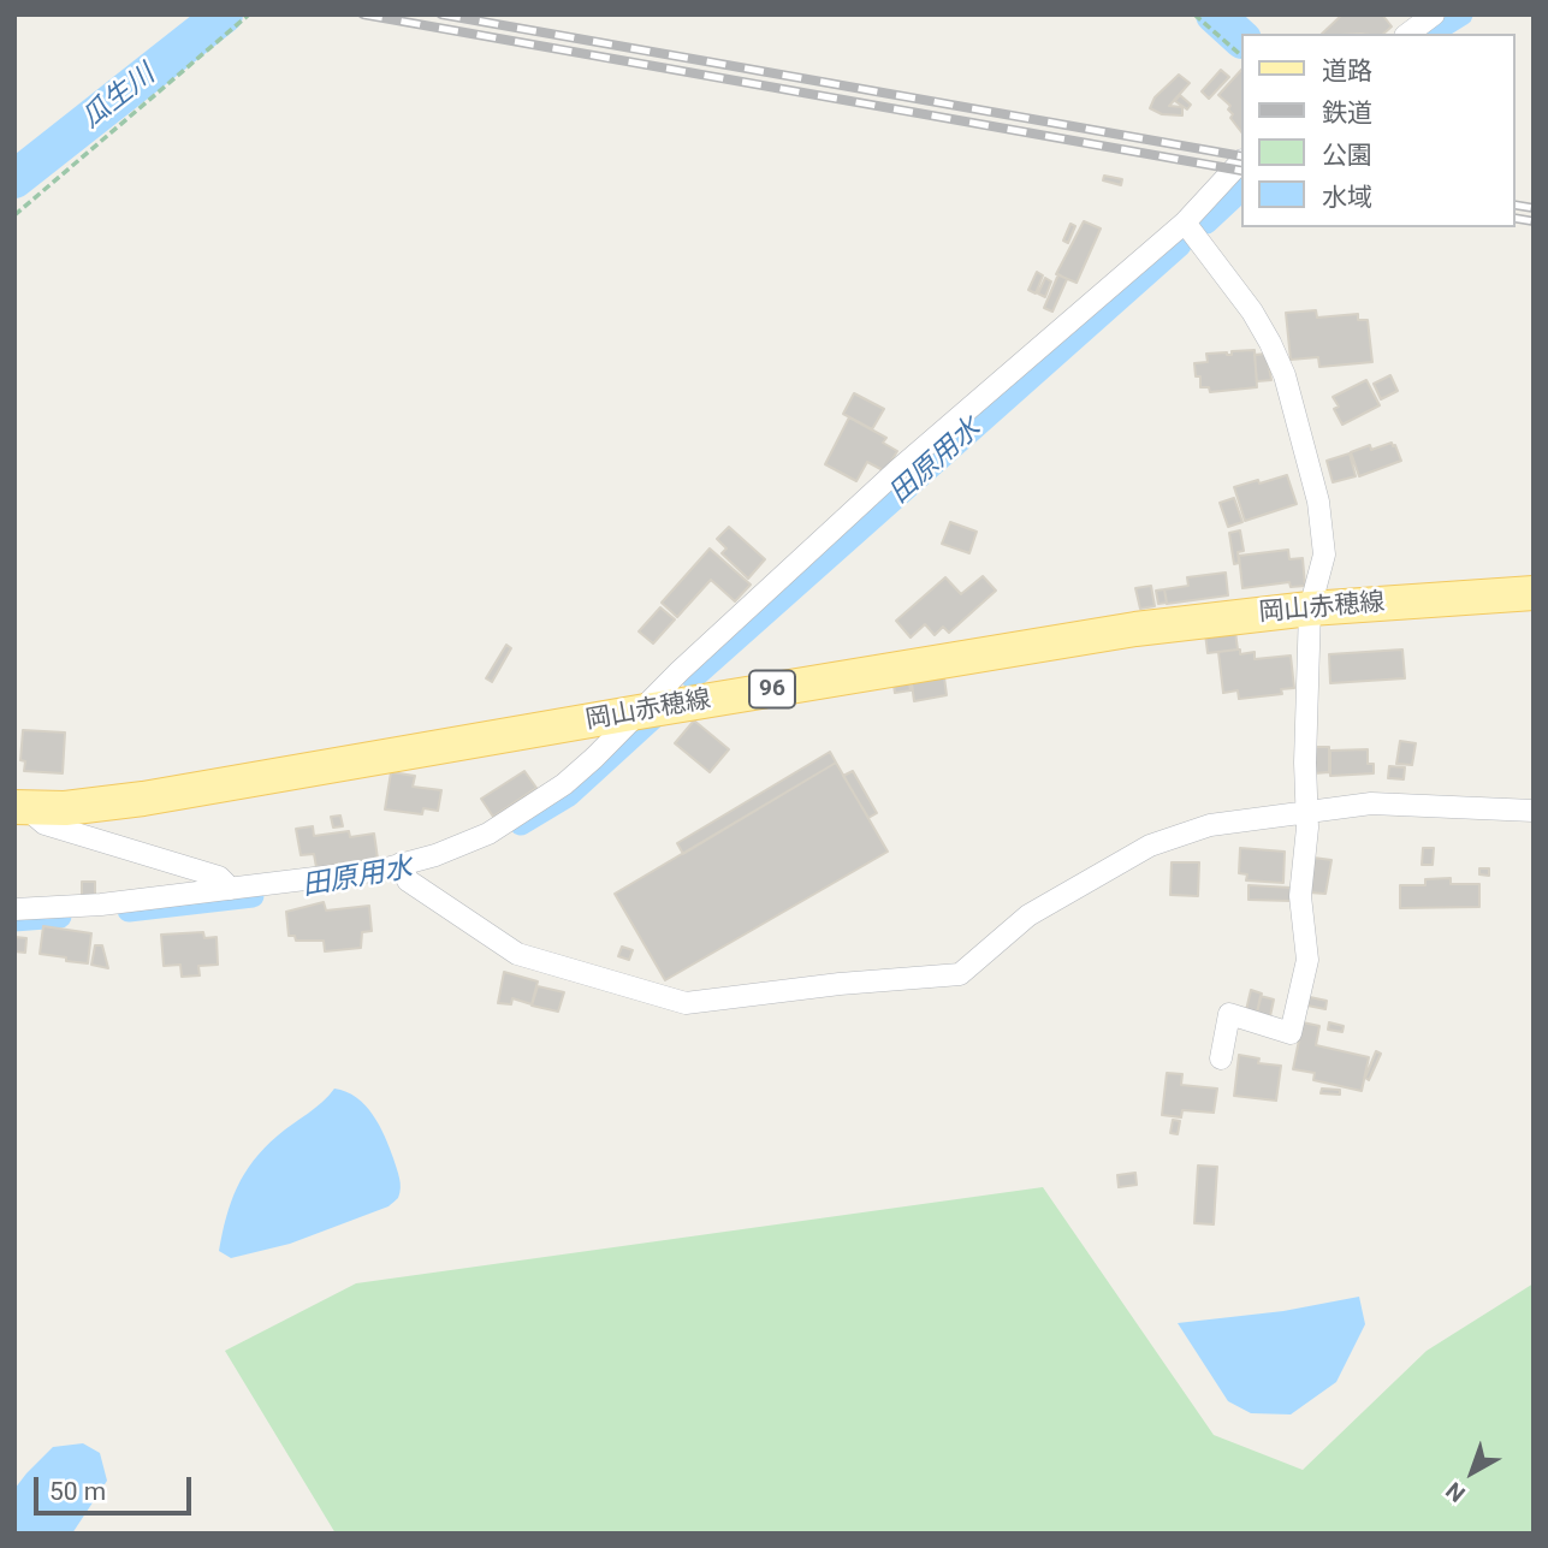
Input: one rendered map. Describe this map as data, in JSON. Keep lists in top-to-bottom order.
{
  "streets": {
    "main road": ["岡山赤穂線", "96"]
  },
  "water": ["瓜生川", "田原用水"],
  "legend": [
    "道路",
    "鉄道",
    "公園",
    "水域"
  ],
  "scale_bar": "50 m",
  "north": "bottom left"
}
